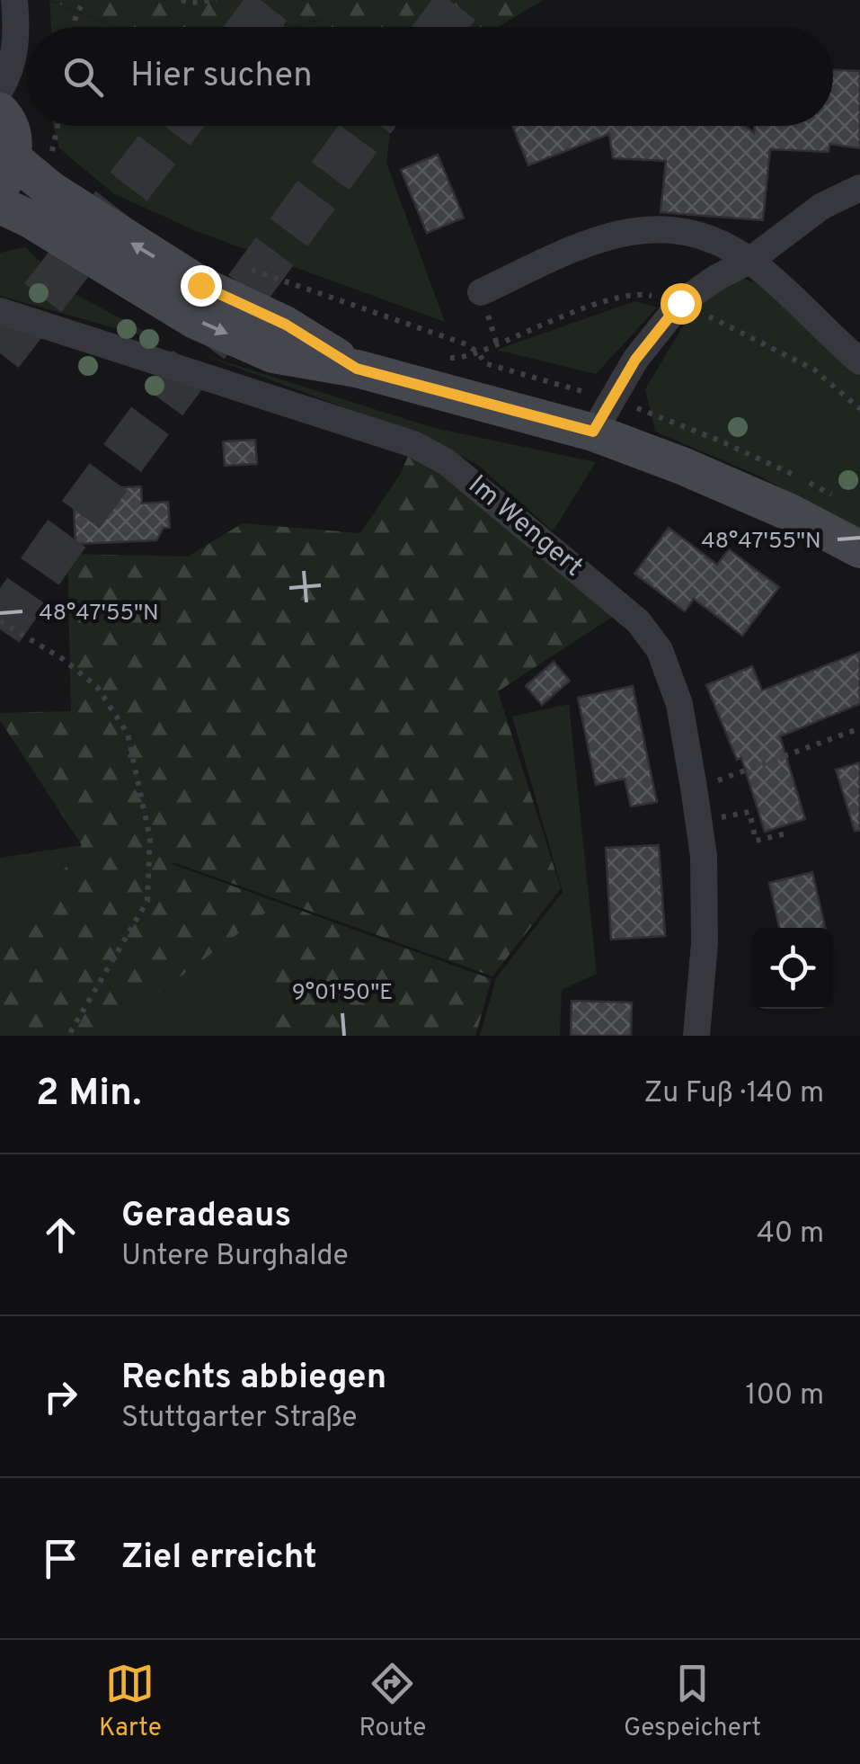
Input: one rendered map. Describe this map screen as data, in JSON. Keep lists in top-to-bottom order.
{
  "streets": {
    "street": ["Im Wengert"]
  },
  "page": {
    "search": "Hier suchen",
    "heading": ["2 Min.", "Zu Fuß · 140 m"],
    "list": [
      ["Geradeaus", "Untere Burghalde", "40 m"],
      ["Rechts abbiegen", "Stuttgarter Straße", "100 m"],
      "Ziel erreicht"
    ],
    "nav": ["Karte", "Route", "Gespeichert"]
  },
  "coordinates": ["48°47'55\"N", "9°01'50\"E"]
}
